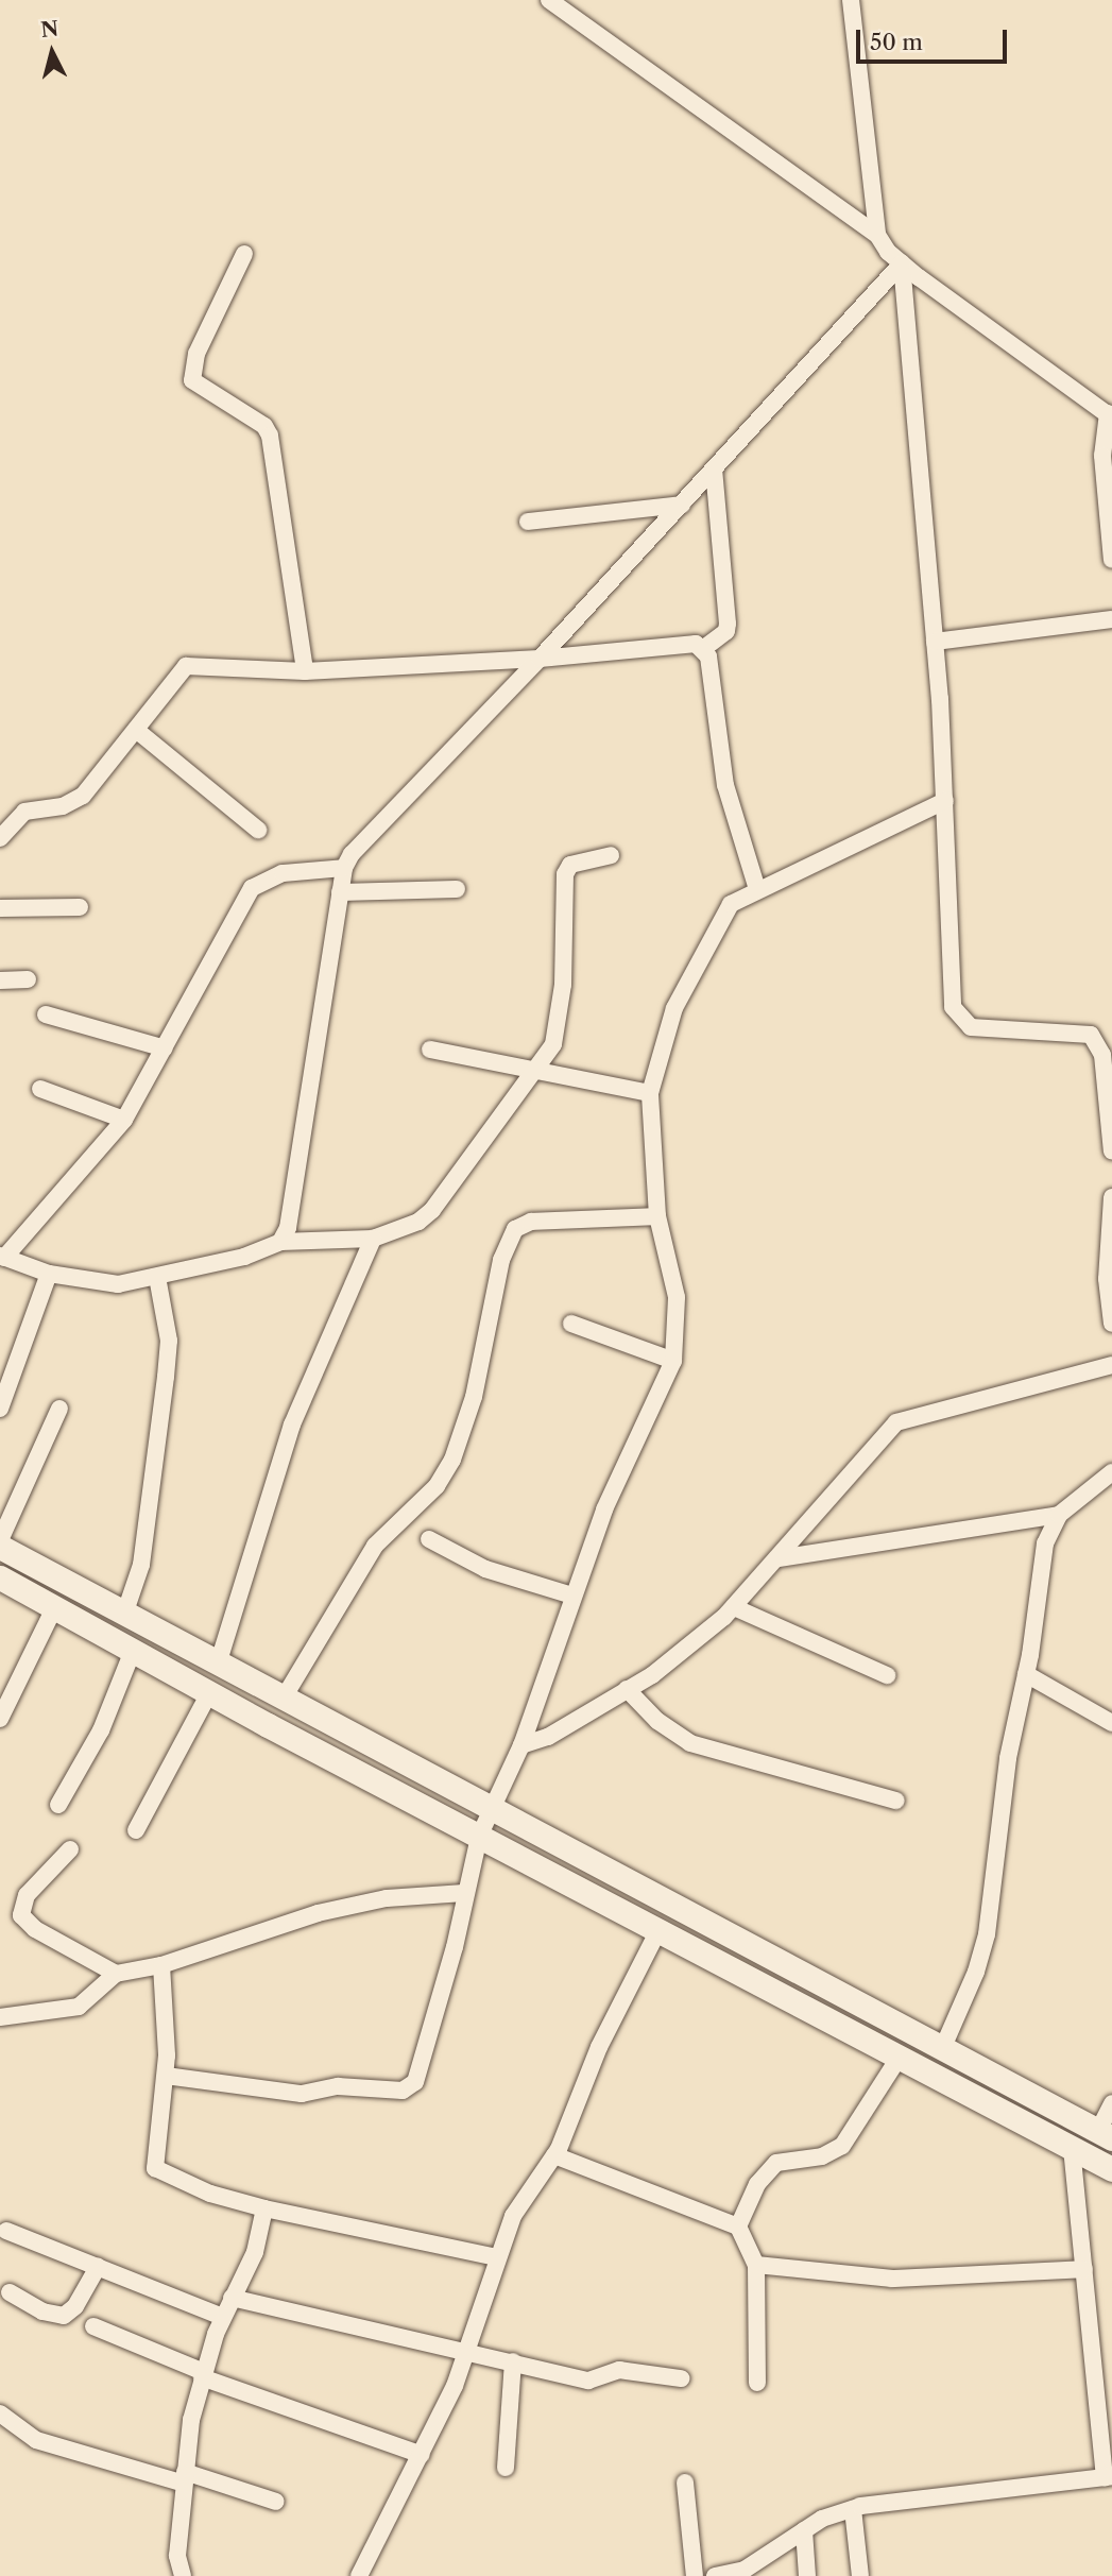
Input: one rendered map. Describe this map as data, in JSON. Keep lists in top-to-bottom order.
{
  "scale_bar": "50 m",
  "north": "top"
}
